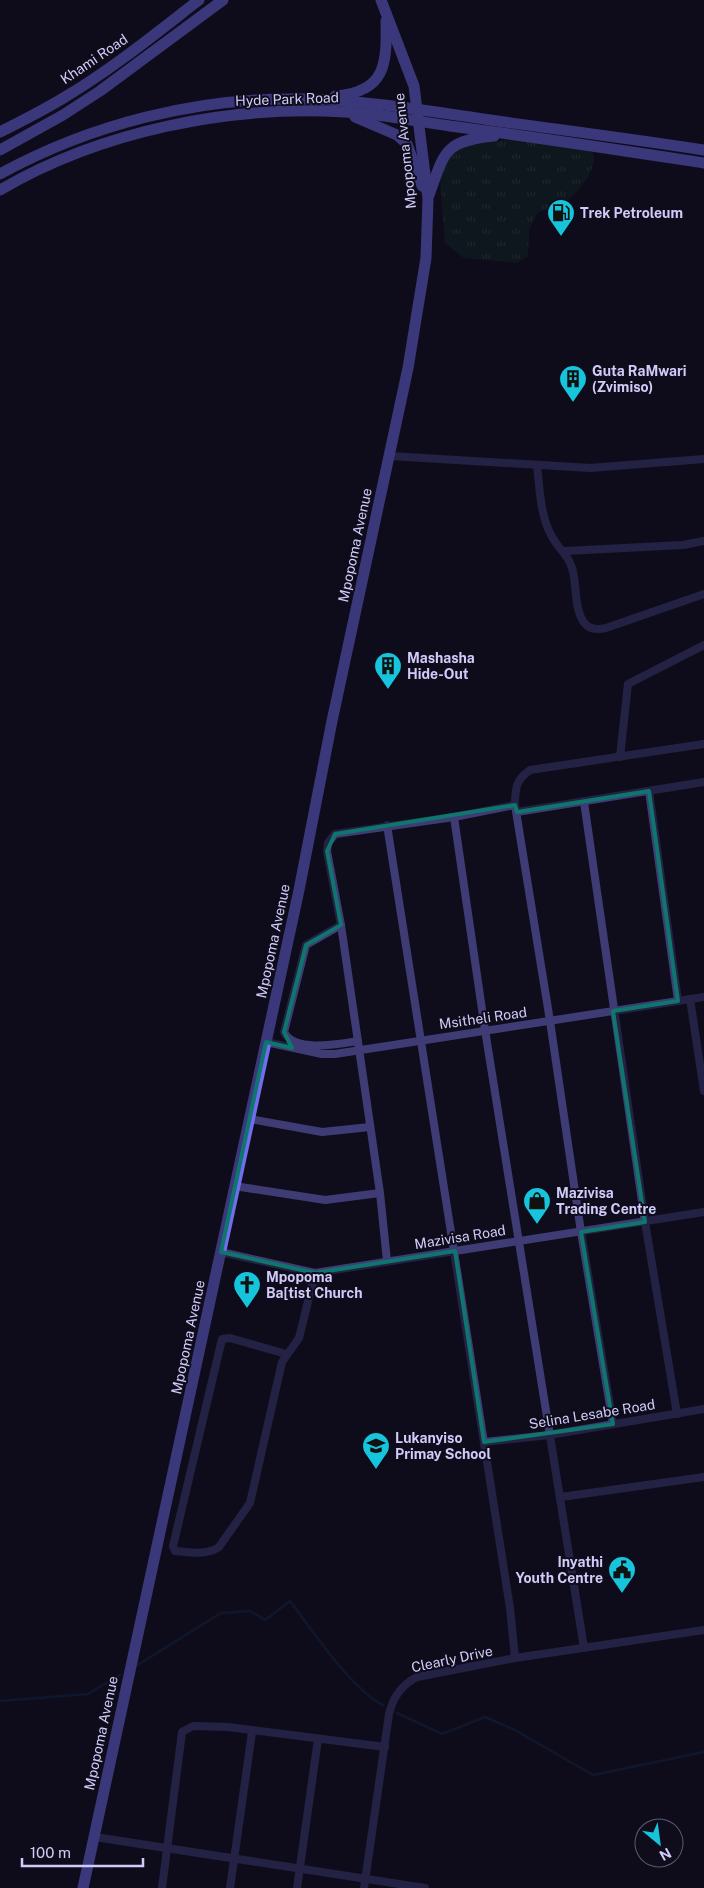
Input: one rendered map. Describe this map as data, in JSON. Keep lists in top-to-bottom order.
{
  "streets": {
    "street": [
      "Khami Road",
      "Hyde Park Road",
      "Mpopoma Avenue",
      "Msitheli Road",
      "Mazivisa Road",
      "Selina Lesabe Road",
      "Clearly Drive"
    ]
  },
  "crossings": [
    ["Hyde Park Road", "Mpopoma Avenue"],
    ["Mpopoma Avenue", "Msitheli Road"],
    ["Mpopoma Avenue", "Mazivisa Road"]
  ],
  "places": {
    "fuel station": ["Trek Petroleum"],
    "building": ["Guta RaMwari (Zvimiso)", "Mashasha Hide-Out"],
    "shop": ["Mazivisa Trading Centre"],
    "church": ["Mpopoma Ba[tist Church"],
    "school or university": ["Lukanyiso Primay School"],
    "public building": ["Inyathi Youth Centre"]
  },
  "scale_bar": "100 m",
  "north": "bottom right"
}
